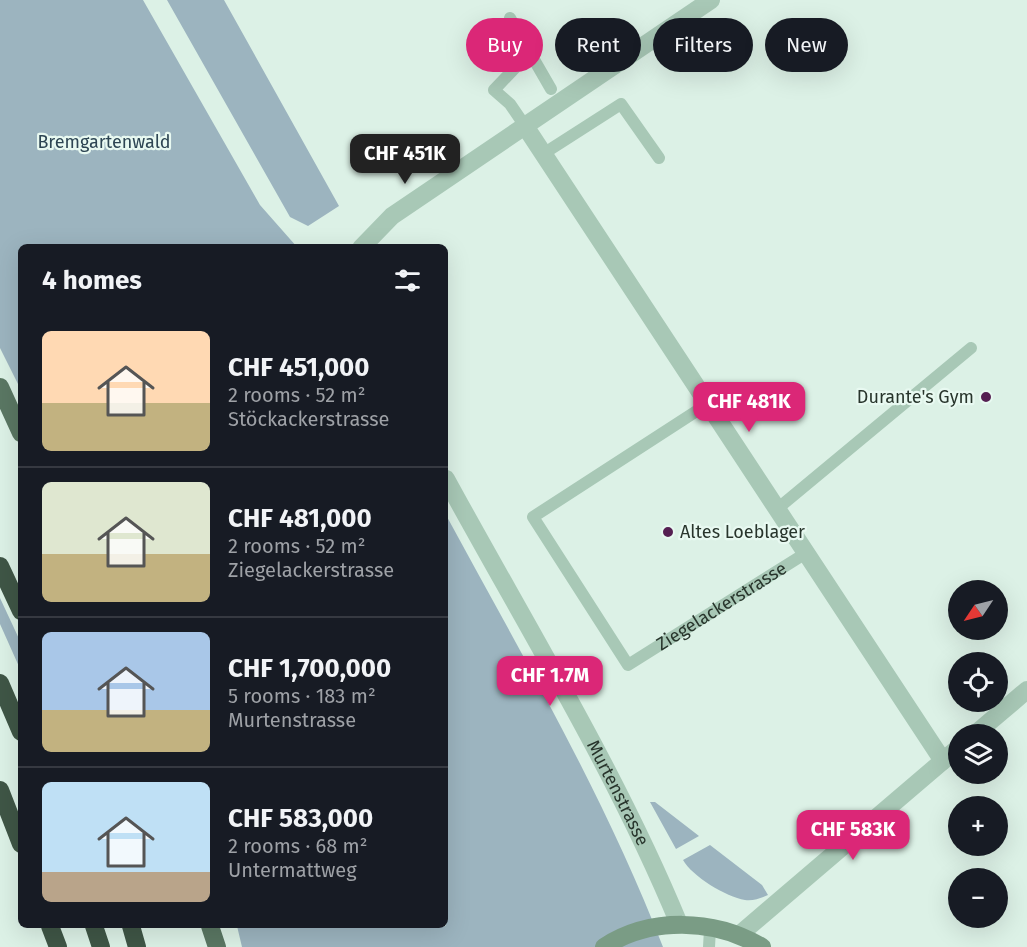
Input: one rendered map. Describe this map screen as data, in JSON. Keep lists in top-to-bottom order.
{
  "streets": {
    "street": ["Ziegelackerstrasse", "Murtenstrasse"]
  },
  "parks": ["Bremgartenwald"],
  "places": ["Durante's Gym", "Altes Loeblager"],
  "north": "bottom left",
  "page": {
    "chip": [
      "Buy",
      "Rent",
      "Filters",
      "New"
    ],
    "price": [
      "CHF 451K",
      "CHF 481K",
      "CHF 1.7M",
      "CHF 583K"
    ],
    "heading": "4 homes",
    "list": [
      {
        "name": "CHF 451,000",
        "note": "2 rooms · 52 m² · Stöckackerstrasse"
      },
      {
        "name": "CHF 481,000",
        "note": "2 rooms · 52 m² · Ziegelackerstrasse"
      },
      {
        "name": "CHF 1,700,000",
        "note": "5 rooms · 183 m² · Murtenstrasse"
      },
      {
        "name": "CHF 583,000",
        "note": "2 rooms · 68 m² · Untermattweg"
      }
    ],
    "map_buttons": ["+", "−"]
  }
}
